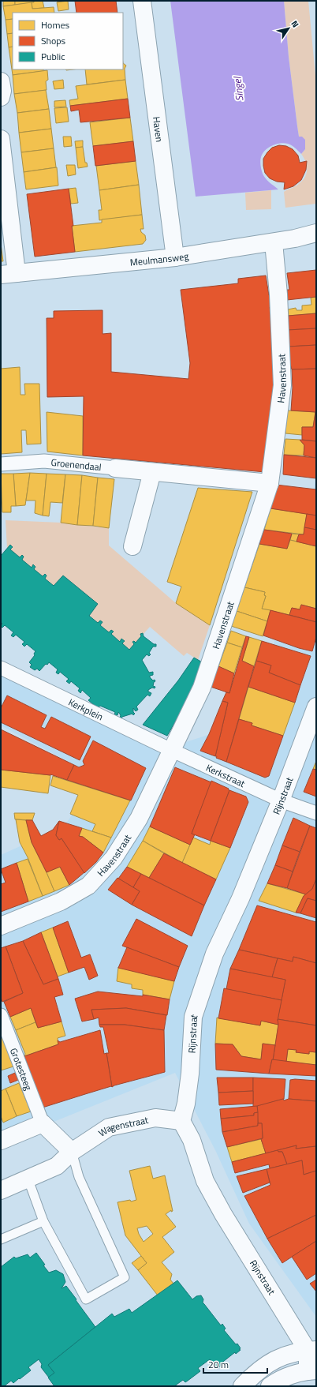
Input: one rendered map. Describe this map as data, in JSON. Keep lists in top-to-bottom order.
{
  "streets": {
    "street": [
      "Haven",
      "Meulmansweg",
      "Havenstraat",
      "Groenendaal",
      "Kerkplein",
      "Kerkstraat",
      "Rijnstraat",
      "Grotesteeg",
      "Wagenstraat"
    ]
  },
  "crossings": [
    ["Haven", "Meulmansweg"],
    ["Meulmansweg", "Havenstraat"],
    ["Havenstraat", "Groenendaal"],
    ["Havenstraat", "Kerkplein"],
    ["Havenstraat", "Kerkstraat"],
    ["Kerkplein", "Kerkstraat"],
    ["Kerkstraat", "Rijnstraat"],
    ["Rijnstraat", "Wagenstraat"]
  ],
  "water": ["Singel"],
  "legend": ["Homes", "Shops", "Public"],
  "scale_bar": "20 m",
  "north": "top right"
}
